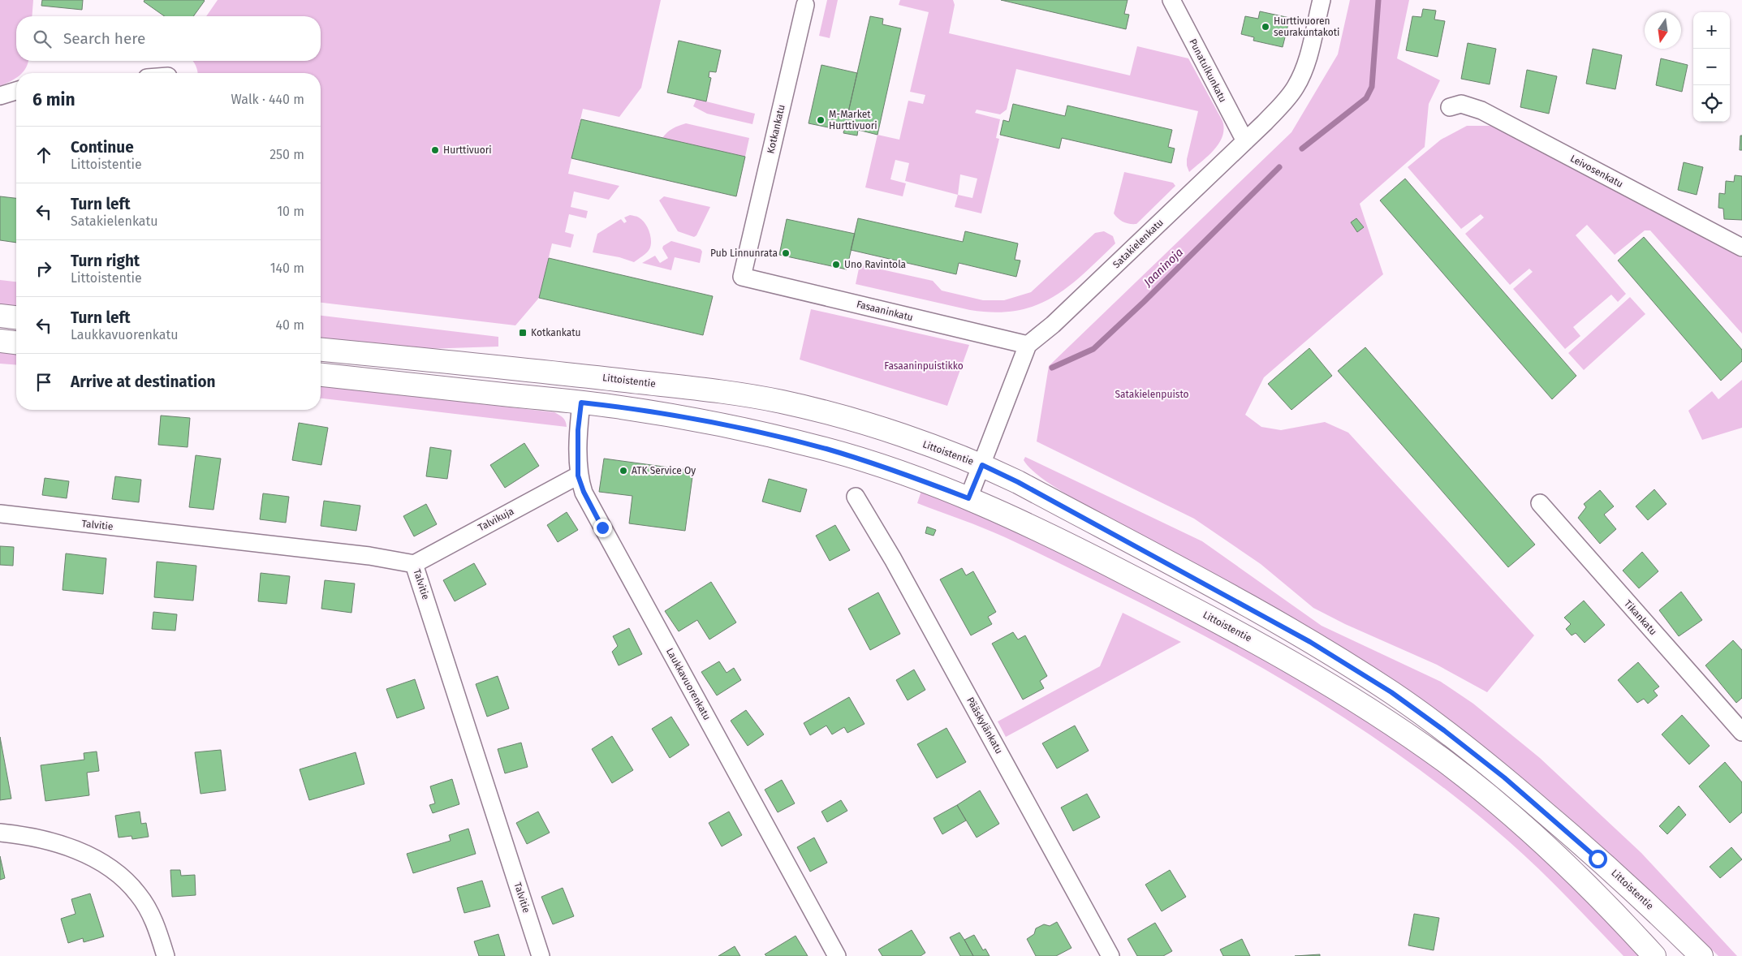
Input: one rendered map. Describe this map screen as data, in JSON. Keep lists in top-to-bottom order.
{
  "streets": {
    "main road": ["Littoistentie"],
    "street": [
      "Punatulkunkatu",
      "Kotkankatu",
      "Leivosenkatu",
      "Satakielenkatu",
      "Fasaaninkatu",
      "Talvikuja",
      "Talvitie",
      "Tikankatu",
      "Laukkavuorenkatu",
      "Pääskylänkatu"
    ]
  },
  "crossings": [
    ["Punatulkunkatu", "Satakielenkatu"],
    ["Kotkankatu", "Fasaaninkatu"],
    ["Satakielenkatu", "Fasaaninkatu"],
    ["Littoistentie", "Laukkavuorenkatu"],
    ["Talvikuja", "Talvitie"],
    ["Talvikuja", "Laukkavuorenkatu"]
  ],
  "water": ["Jaaninoja"],
  "parks": ["Fasaaninpuistikko", "Satakielenpuisto"],
  "places": {
    "other": [
      "Hurttivuoren seurakuntakoti",
      "M-Market Hurttivuori",
      "Hurttivuori",
      "Pub Linnunrata",
      "Uno Ravintola",
      "ATK Service Oy"
    ],
    "transit": ["Kotkankatu"]
  },
  "north": "bottom",
  "page": {
    "map_buttons": ["+", "−"],
    "search": "Search here",
    "heading": ["6 min", "Walk · 440 m"],
    "list": [
      ["Continue", "Littoistentie", "250 m"],
      ["Turn left", "Satakielenkatu", "10 m"],
      ["Turn right", "Littoistentie", "140 m"],
      ["Turn left", "Laukkavuorenkatu", "40 m"],
      "Arrive at destination"
    ]
  }
}
